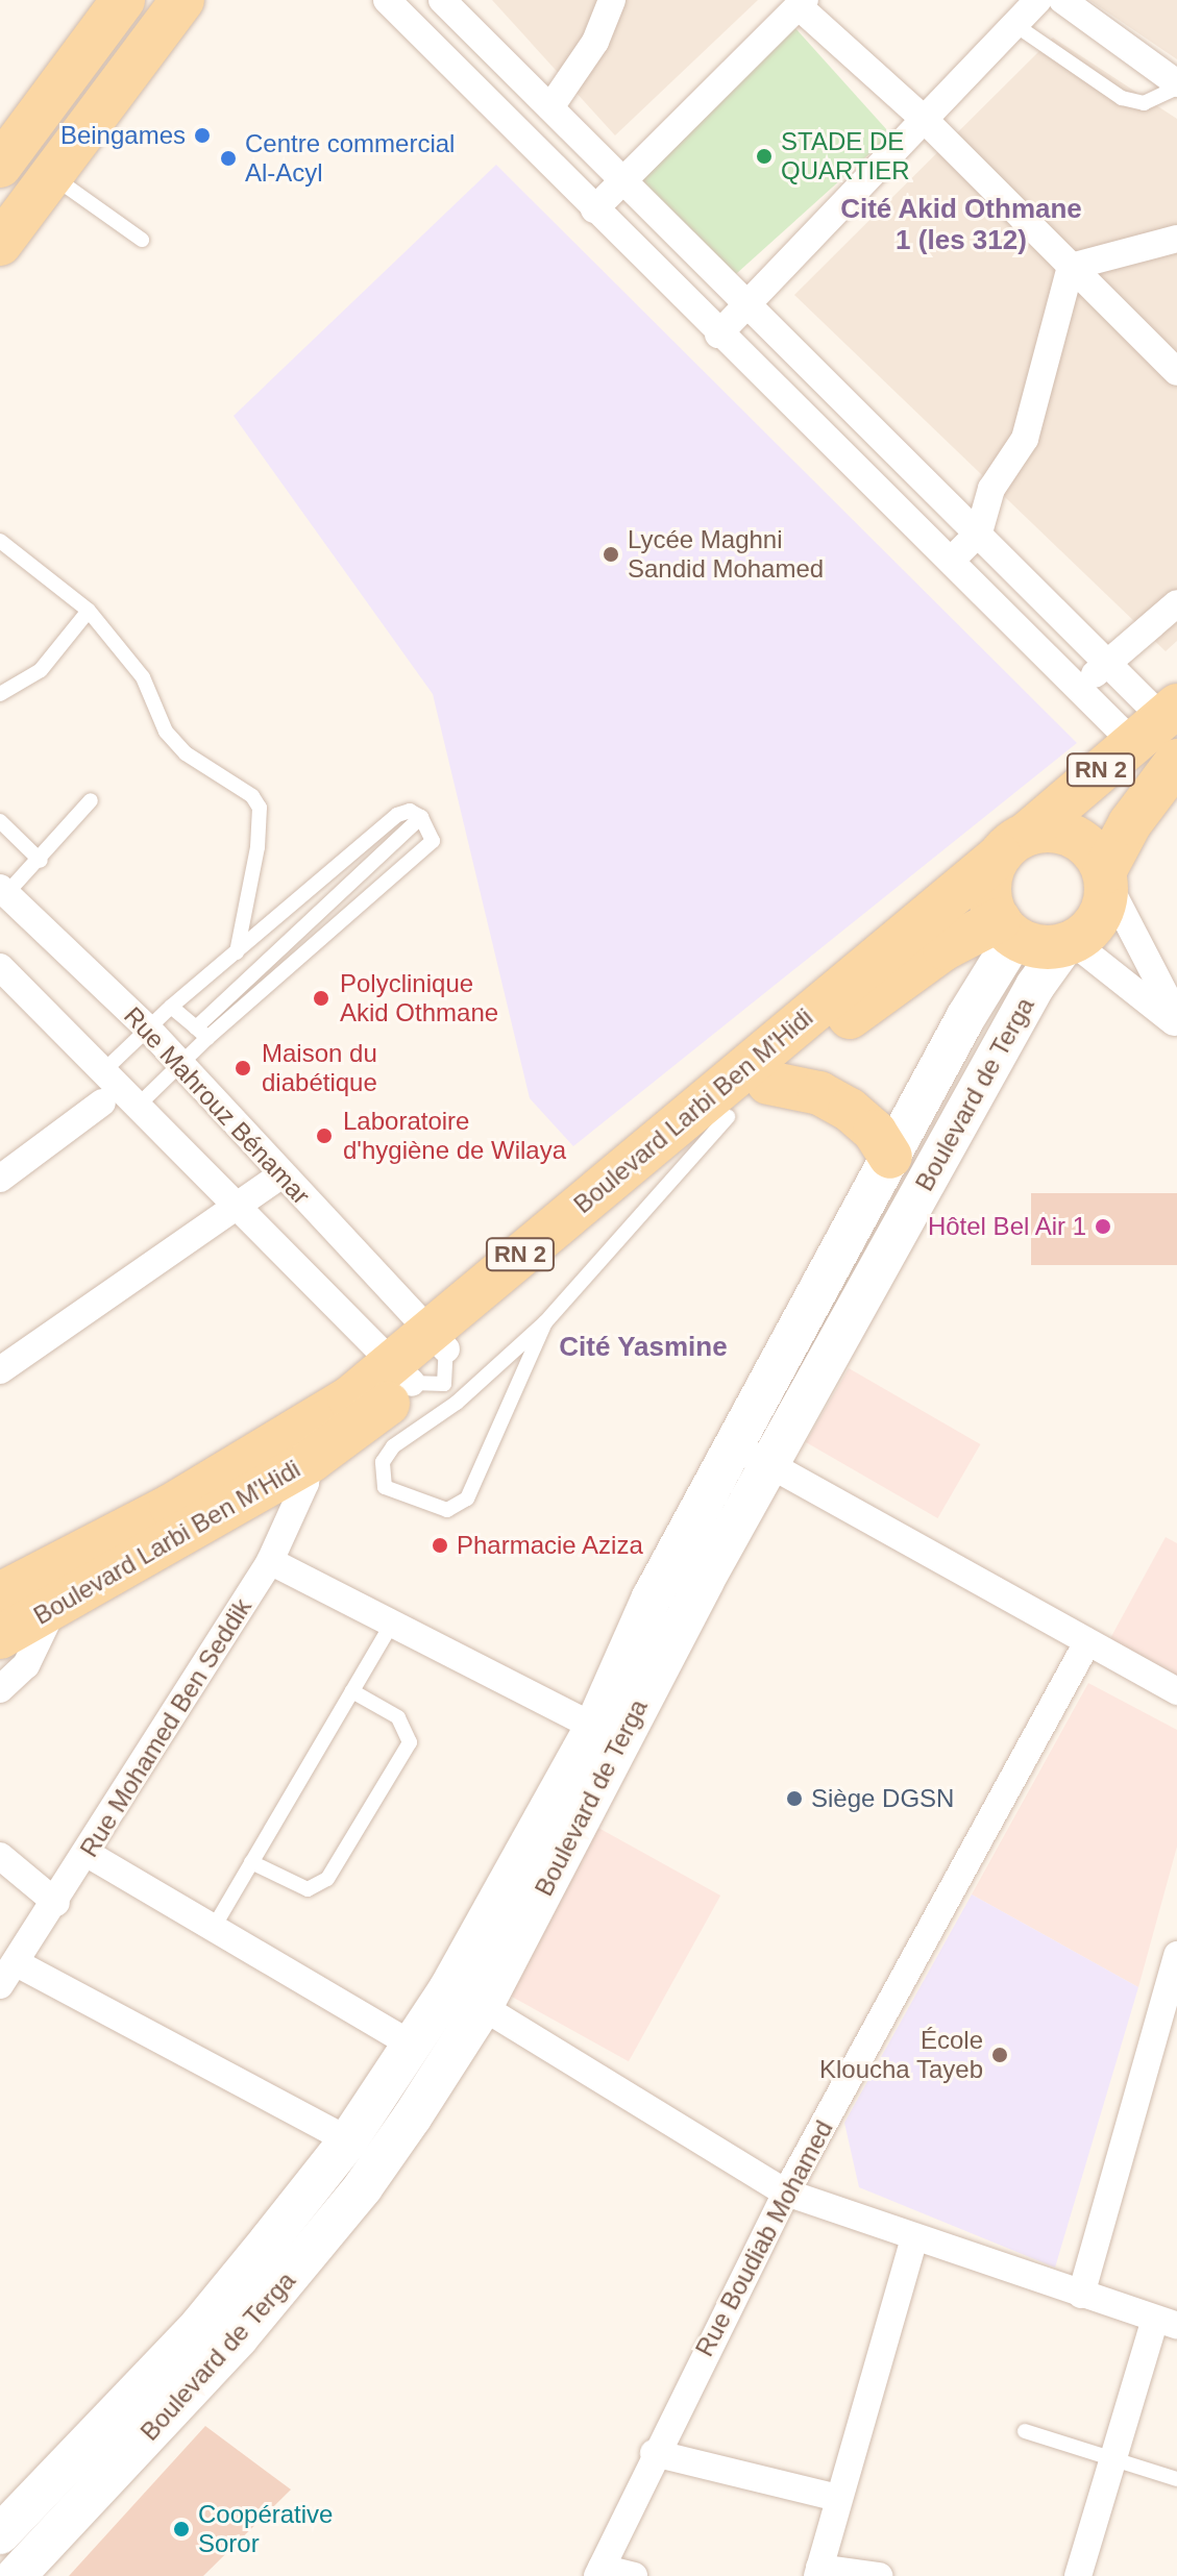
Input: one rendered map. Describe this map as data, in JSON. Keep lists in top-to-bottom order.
{
  "streets": {
    "main road": ["RN 2", "Boulevard de Terga", "Boulevard Larbi Ben M'Hidi"],
    "street": ["Rue Mahrouz Bénamar", "Rue Mohamed Ben Seddik", "Rue Boudiab Mohamed"]
  },
  "crossings": [
    ["RN 2", "Boulevard de Terga"],
    ["RN 2", "Boulevard Larbi Ben M'Hidi"],
    ["Boulevard de Terga", "Boulevard Larbi Ben M'Hidi"],
    ["Rue Mahrouz Bénamar", "Boulevard Larbi Ben M'Hidi"],
    ["Boulevard Larbi Ben M'Hidi", "Rue Mohamed Ben Seddik"]
  ],
  "districts": ["Cité Akid Othmane 1 (les 312)", "Cité Yasmine"],
  "places": [
    "Beingames",
    "STADE DE QUARTIER",
    "Centre commercial Al-Acyl",
    "Lycée Maghni Sandid Mohamed",
    "Polyclinique Akid Othmane",
    "Maison du diabétique",
    "Laboratoire d'hygiène de Wilaya",
    "Hôtel Bel Air 1",
    "Pharmacie Aziza",
    "Siège DGSN",
    "École Kloucha Tayeb",
    "Coopérative Soror"
  ]
}
